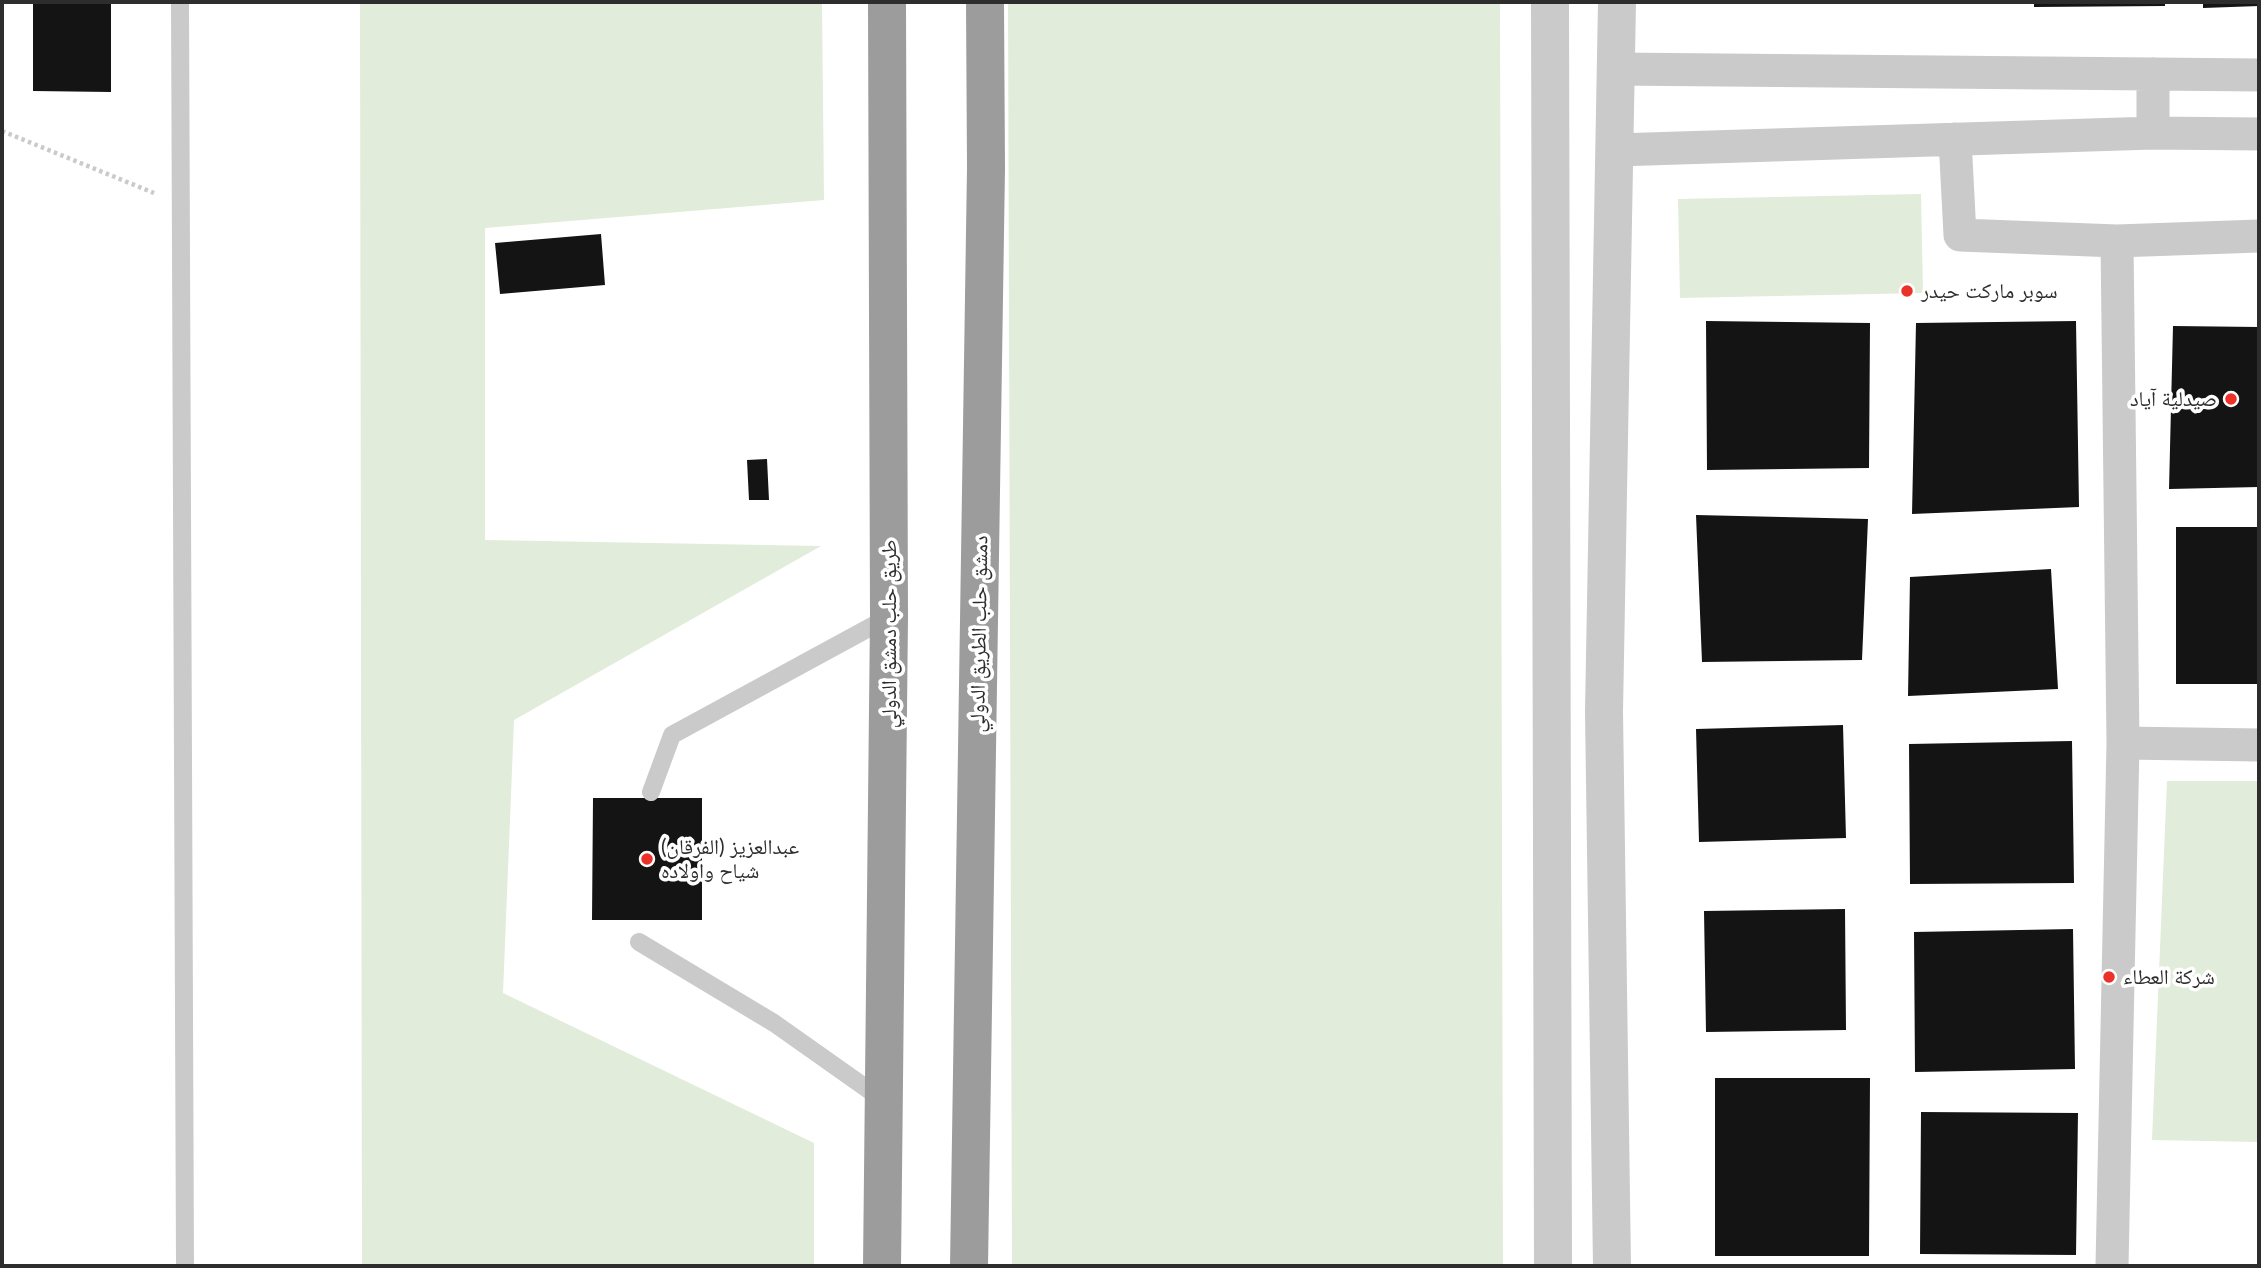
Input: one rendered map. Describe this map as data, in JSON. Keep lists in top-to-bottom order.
{
  "streets": {
    "highway": ["طريق حلب دمشق الدولي", "دمشق حلب الطريق الدولي"]
  },
  "places": [
    "سوبر ماركت حيدر",
    "صيدلية آياد",
    "(الفرقان) عبدالعزيز شياح واولاده",
    "شركة العطاء"
  ]
}
